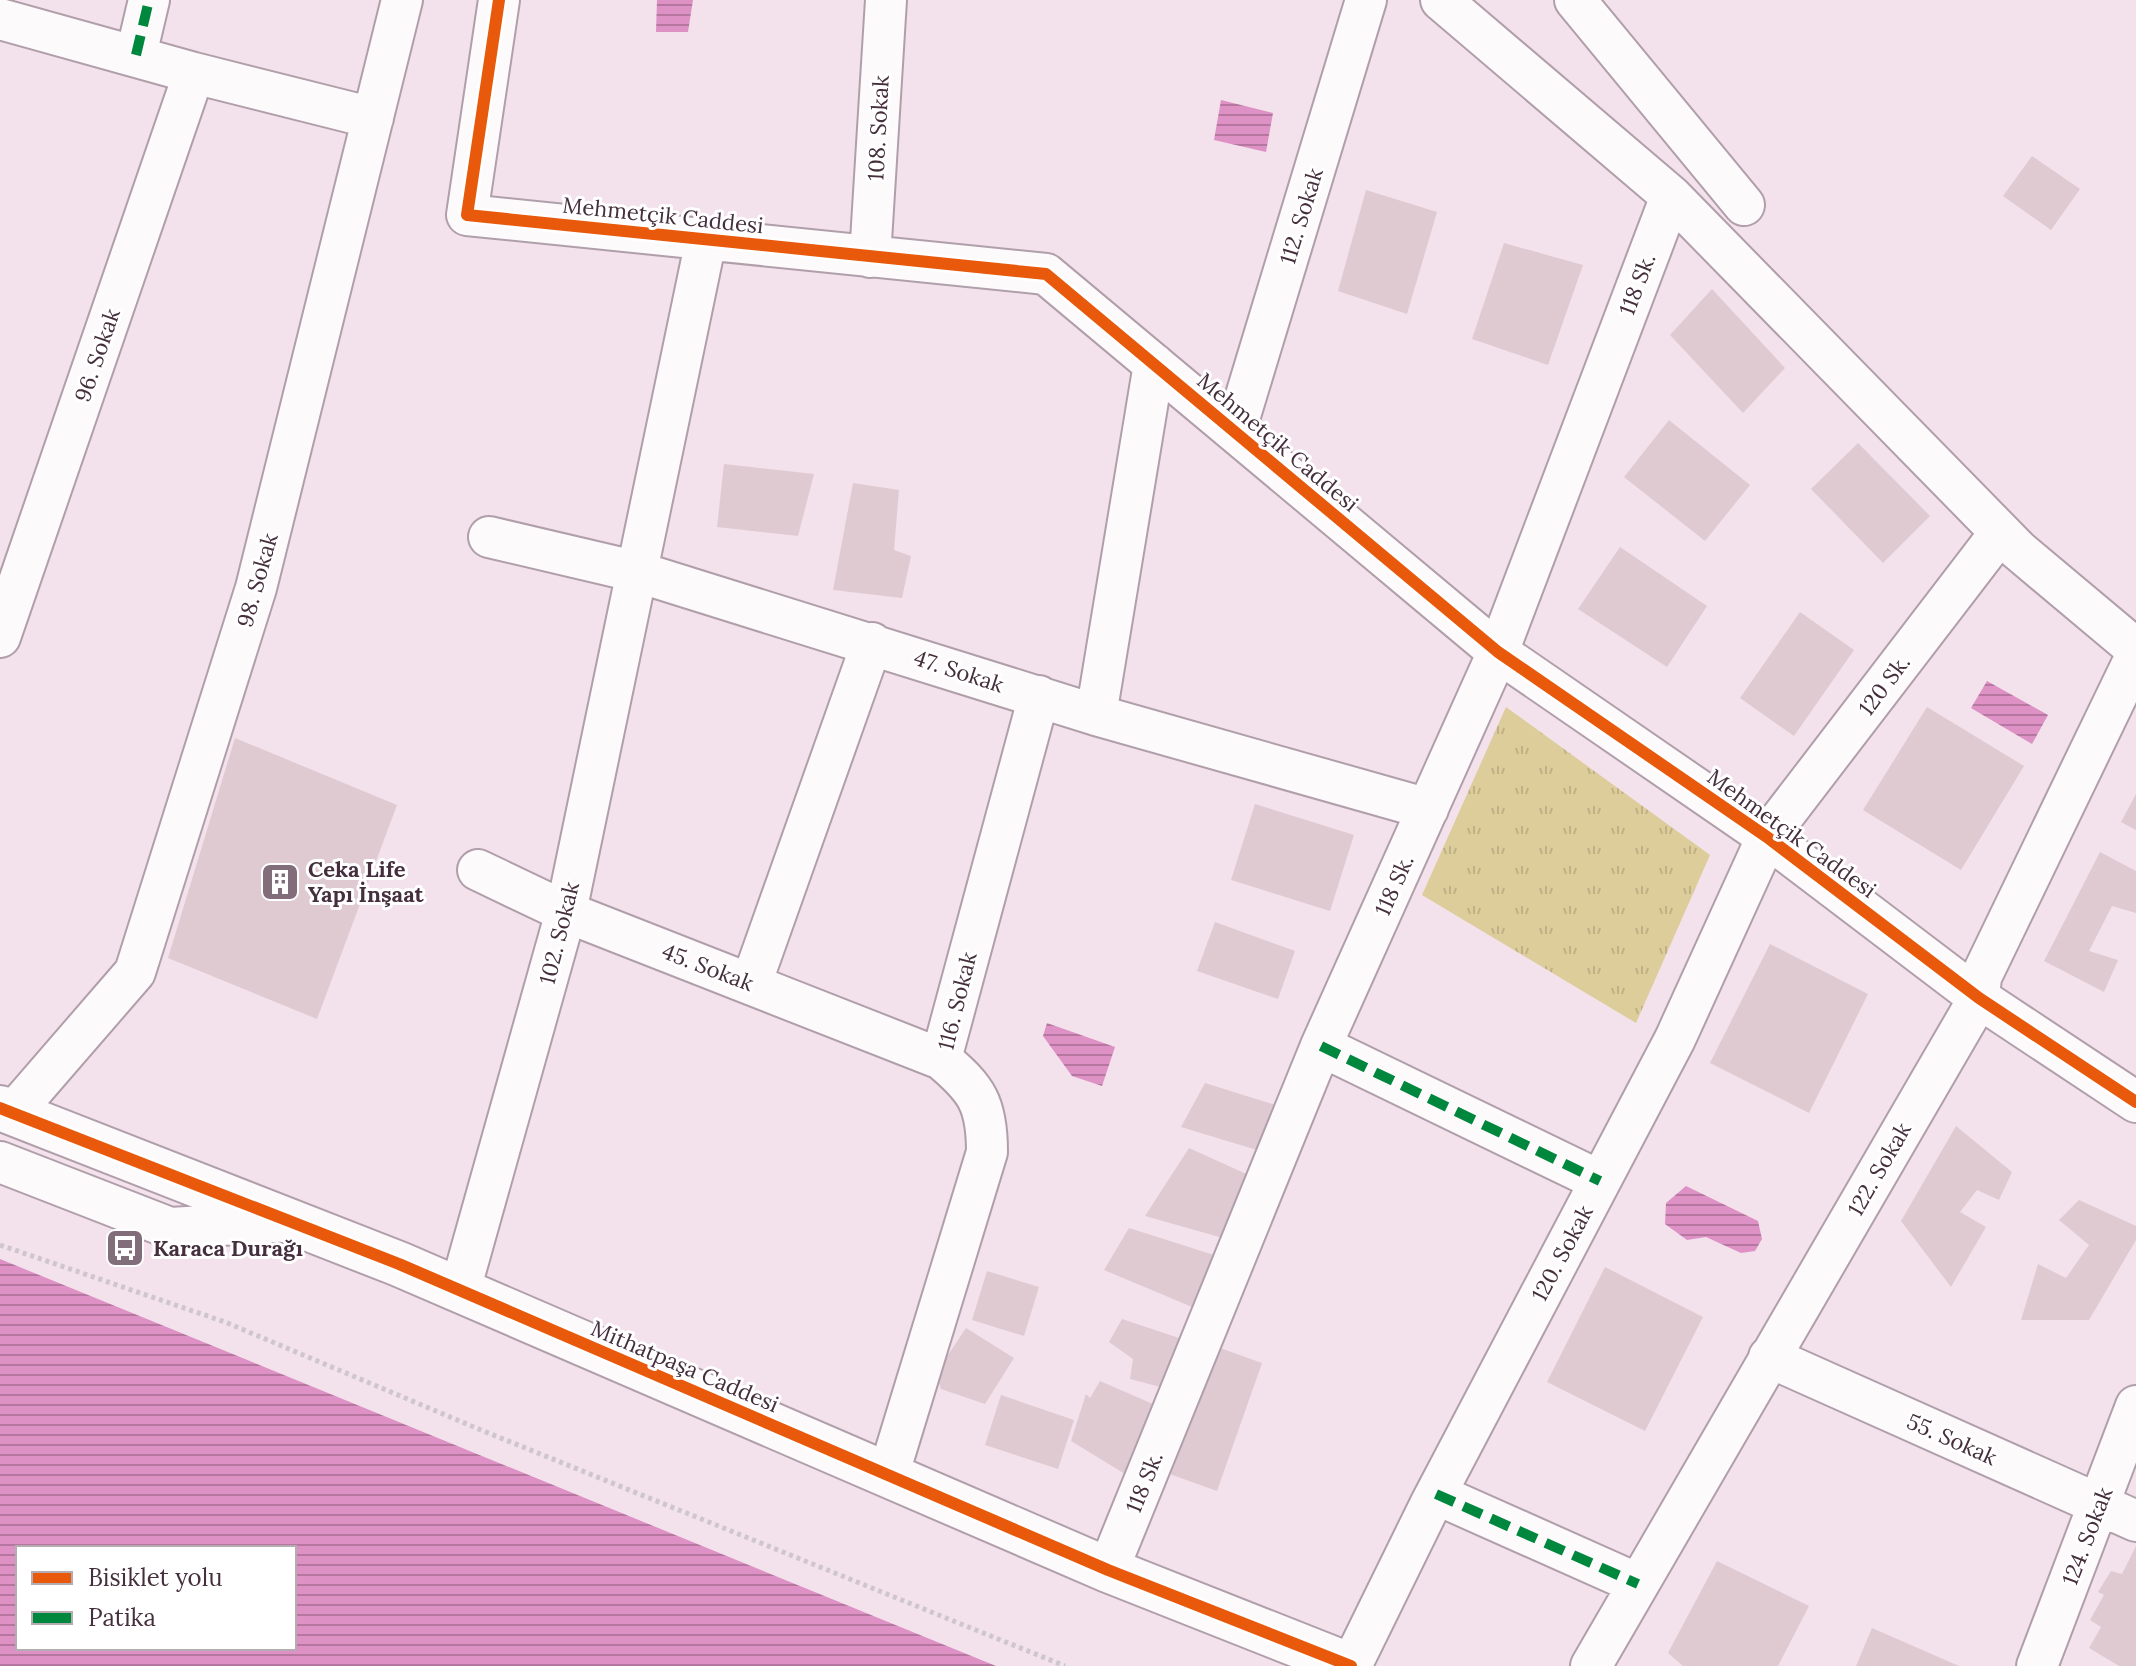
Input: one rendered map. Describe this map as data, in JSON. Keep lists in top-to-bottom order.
{
  "streets": {
    "main road": ["Mithatpaşa Caddesi"],
    "street": [
      "108. Sokak",
      "Mehmetçik Caddesi",
      "112. Sokak",
      "118 Sk.",
      "96. Sokak",
      "98. Sokak",
      "47. Sokak",
      "120 Sk.",
      "102. Sokak",
      "45. Sokak",
      "116. Sokak",
      "122. Sokak",
      "120. Sokak",
      "55. Sokak",
      "124. Sokak"
    ]
  },
  "crossings": [
    ["108. Sokak", "Mehmetçik Caddesi"],
    ["Mehmetçik Caddesi", "112. Sokak"],
    ["Mehmetçik Caddesi", "118 Sk."],
    ["Mehmetçik Caddesi", "120 Sk."],
    ["Mehmetçik Caddesi", "102. Sokak"],
    ["Mehmetçik Caddesi", "122. Sokak"],
    ["Mehmetçik Caddesi", "120. Sokak"],
    ["118 Sk.", "47. Sokak"],
    ["118 Sk.", "Mithatpaşa Caddesi"],
    ["98. Sokak", "Mithatpaşa Caddesi"],
    ["47. Sokak", "102. Sokak"],
    ["47. Sokak", "116. Sokak"],
    ["120 Sk.", "120. Sokak"],
    ["102. Sokak", "45. Sokak"],
    ["102. Sokak", "Mithatpaşa Caddesi"],
    ["45. Sokak", "116. Sokak"],
    ["116. Sokak", "Mithatpaşa Caddesi"],
    ["122. Sokak", "55. Sokak"],
    ["120. Sokak", "Mithatpaşa Caddesi"],
    ["55. Sokak", "124. Sokak"]
  ],
  "places": {
    "building": ["Ceka Life Yapı İnşaat"],
    "bus stop": ["Karaca Durağı"]
  },
  "legend": ["Bisiklet yolu", "Patika"]
}
